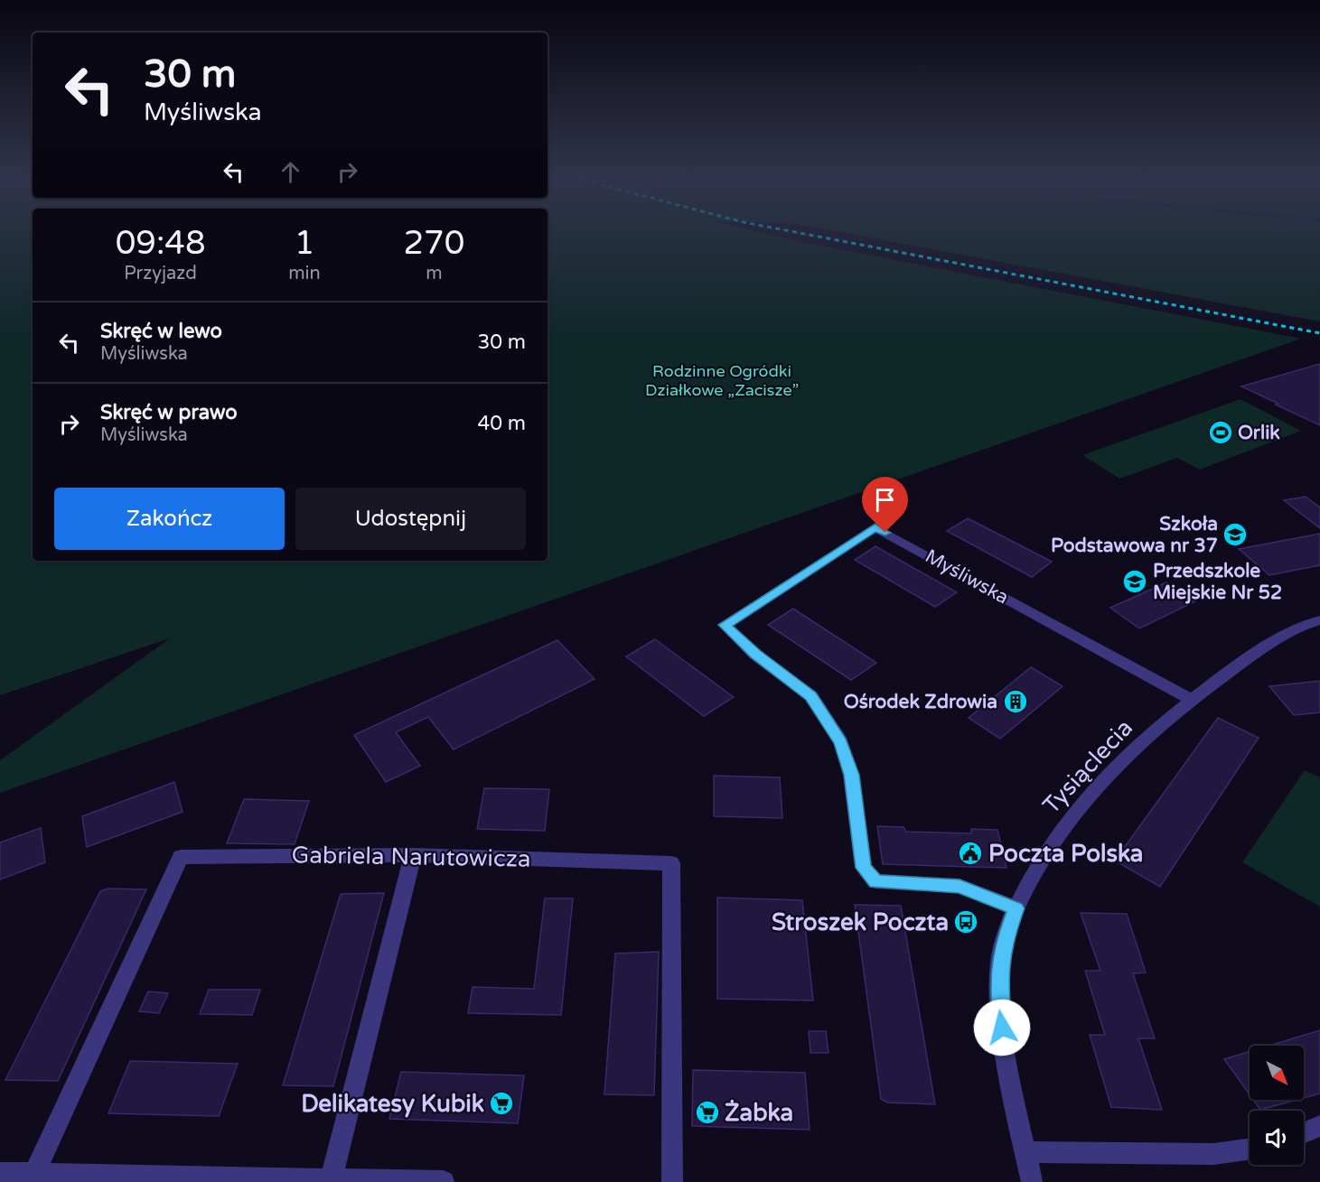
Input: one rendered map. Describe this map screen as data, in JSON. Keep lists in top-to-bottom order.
{
  "streets": {
    "street": ["Myśliwska", "Tysiąclecia", "Gabriela Narutowicza"]
  },
  "crossings": [
    ["Myśliwska", "Tysiąclecia"]
  ],
  "parks": ["Rodzinne Ogródki Działkowe „Zacisze”"],
  "places": {
    "sports": ["Orlik"],
    "school or university": ["Szkoła Podstawowa nr 37", "Przedszkole Miejskie Nr 52"],
    "building": ["Ośrodek Zdrowia"],
    "public building": ["Poczta Polska"],
    "bus stop": ["Stroszek Poczta"],
    "supermarket": ["Delikatesy Kubik", "Żabka"]
  },
  "north": "bottom right",
  "page": {
    "turn": ["30 m", "Myśliwska"],
    "eta": [
      "09:48",
      "Przyjazd",
      "1",
      "min",
      "270",
      "m"
    ],
    "list": [
      {
        "name": "Skręć w lewo",
        "note": "Myśliwska",
        "value": "30 m"
      },
      {
        "name": "Skręć w prawo",
        "note": "Myśliwska",
        "value": "40 m"
      }
    ],
    "buttons": ["Zakończ", "Udostępnij"]
  }
}
